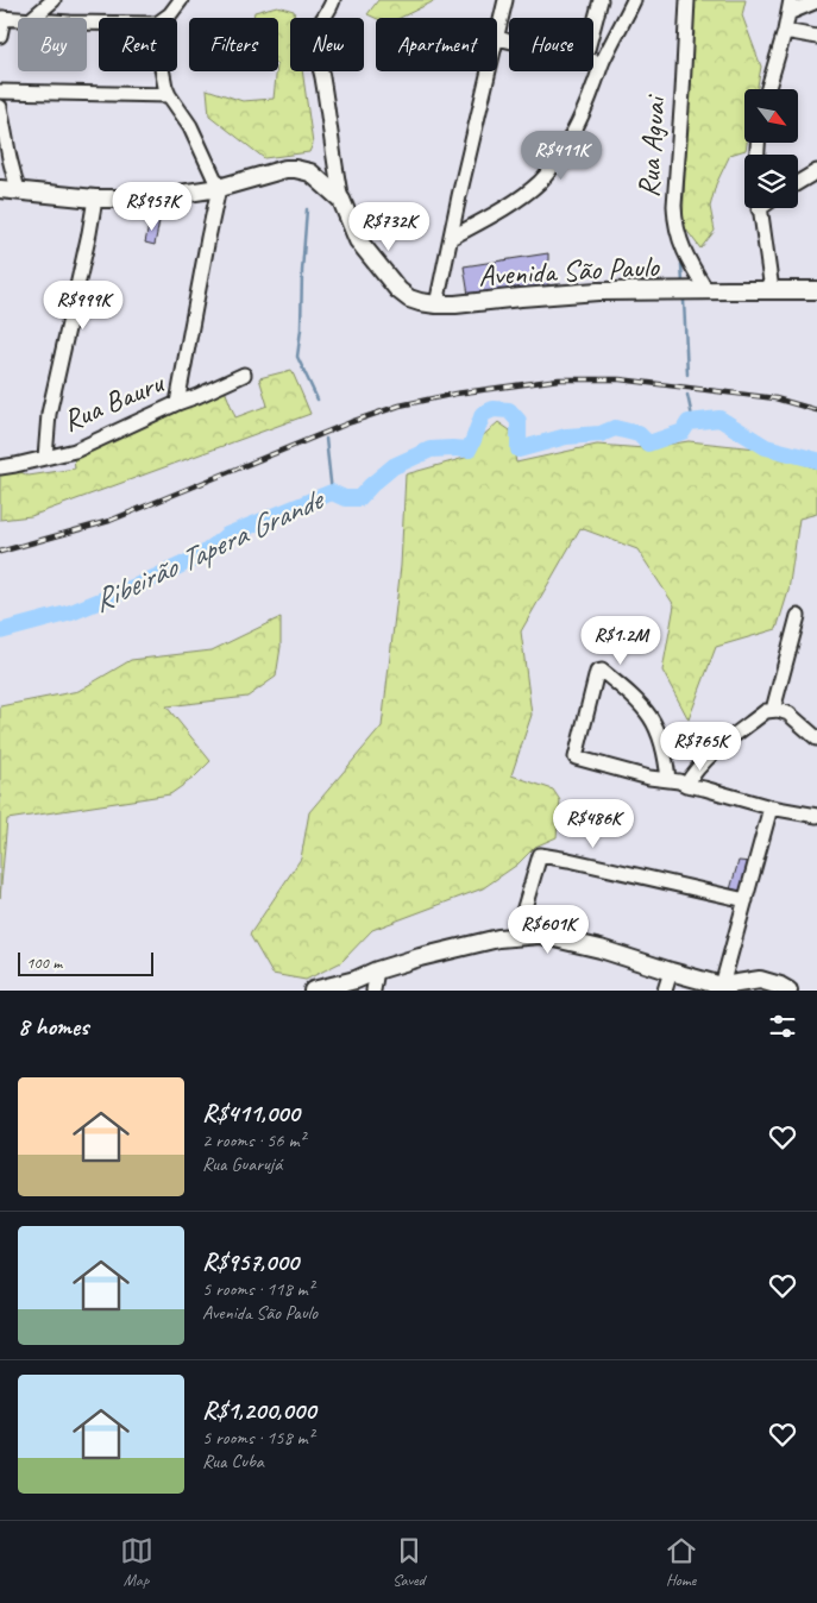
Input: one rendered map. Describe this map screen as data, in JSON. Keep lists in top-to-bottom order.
{
  "streets": {
    "main road": ["Avenida São Paulo"],
    "street": ["Rua Aguai", "Rua Bauru"]
  },
  "crossings": [
    ["Rua Aguai", "Avenida São Paulo"]
  ],
  "water": ["Ribeirão Tapera Grande"],
  "scale_bar": "100 m",
  "north": "bottom right",
  "page": {
    "chip": [
      "Buy",
      "Rent",
      "Filters",
      "New",
      "Apartment",
      "House"
    ],
    "price": [
      "R$411K",
      "R$957K",
      "R$732K",
      "R$999K",
      "R$1.2M",
      "R$765K",
      "R$486K",
      "R$601K"
    ],
    "scale": "100 m",
    "heading": "8 homes",
    "list": [
      {
        "name": "R$411,000",
        "note": "2 rooms · 56 m² · Rua Guarujá"
      },
      {
        "name": "R$957,000",
        "note": "5 rooms · 118 m² · Avenida São Paulo"
      },
      {
        "name": "R$1,200,000",
        "note": "5 rooms · 158 m² · Rua Cuba"
      }
    ],
    "tabs": ["Map", "Saved", "Home"]
  }
}
